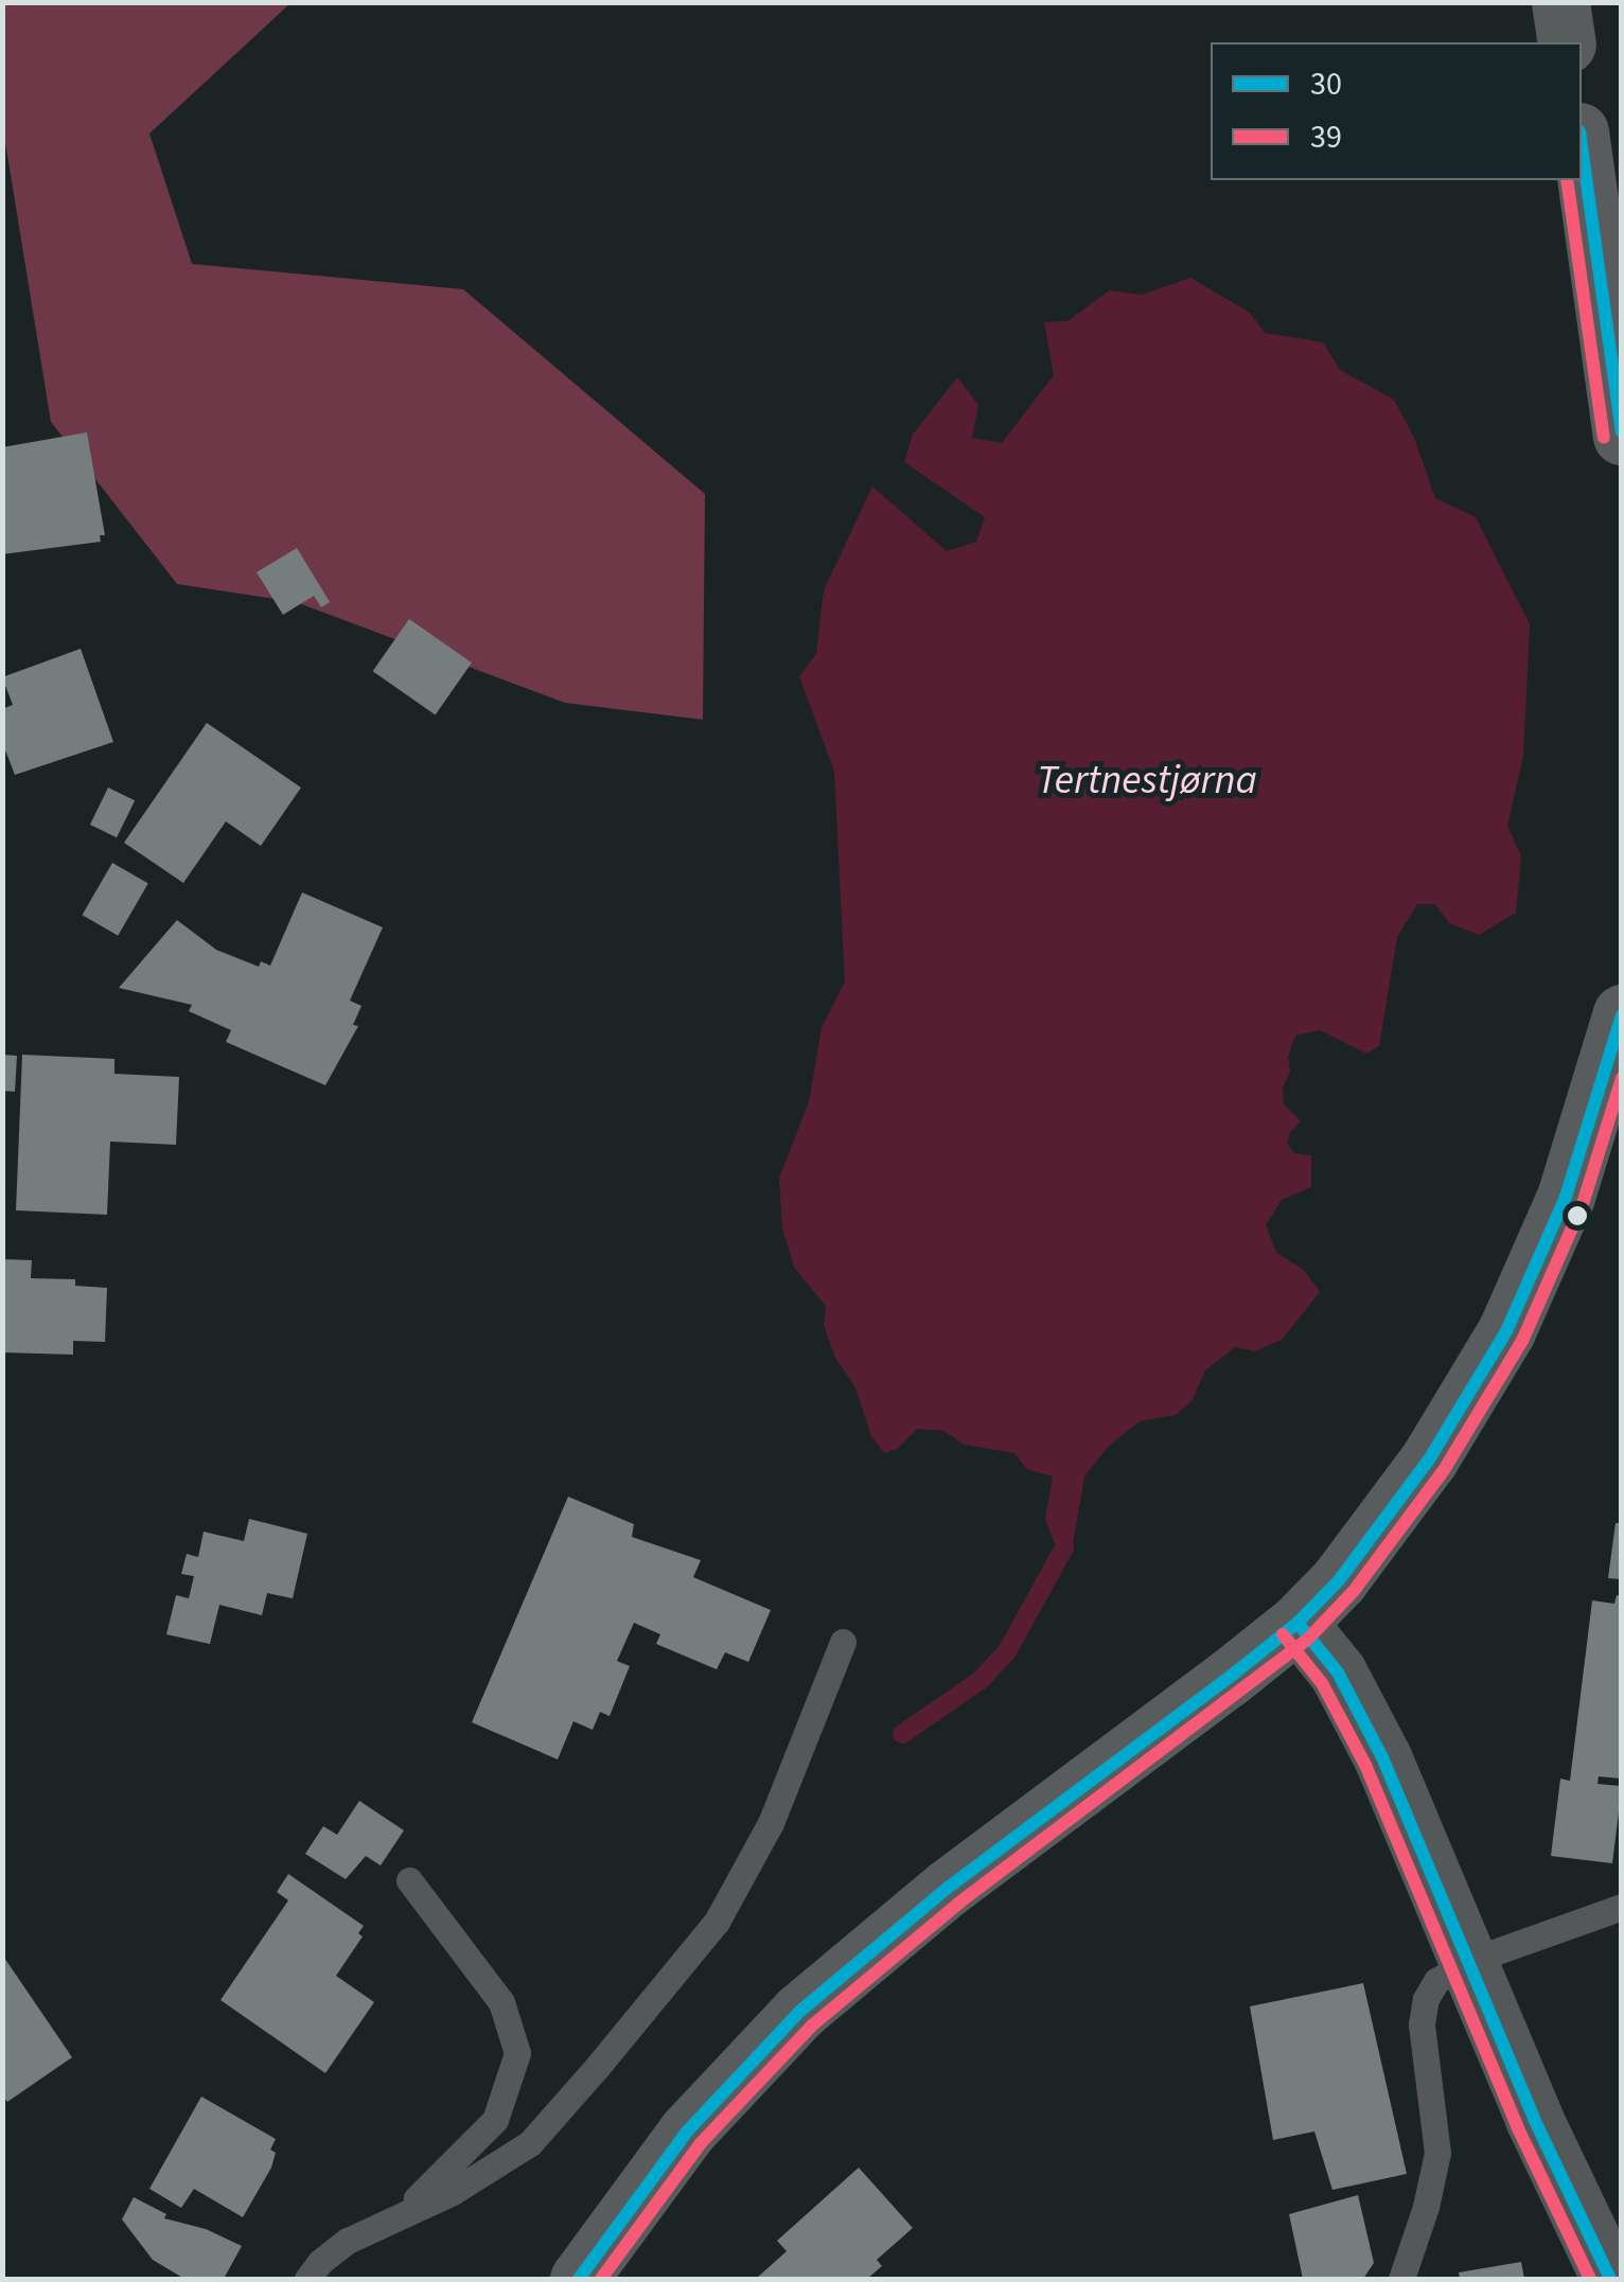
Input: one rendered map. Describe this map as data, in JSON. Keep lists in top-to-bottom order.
{
  "water": ["Tertnestjørna"],
  "lines": ["transit line 30", "transit line 39"],
  "legend": ["30", "39"]
}
